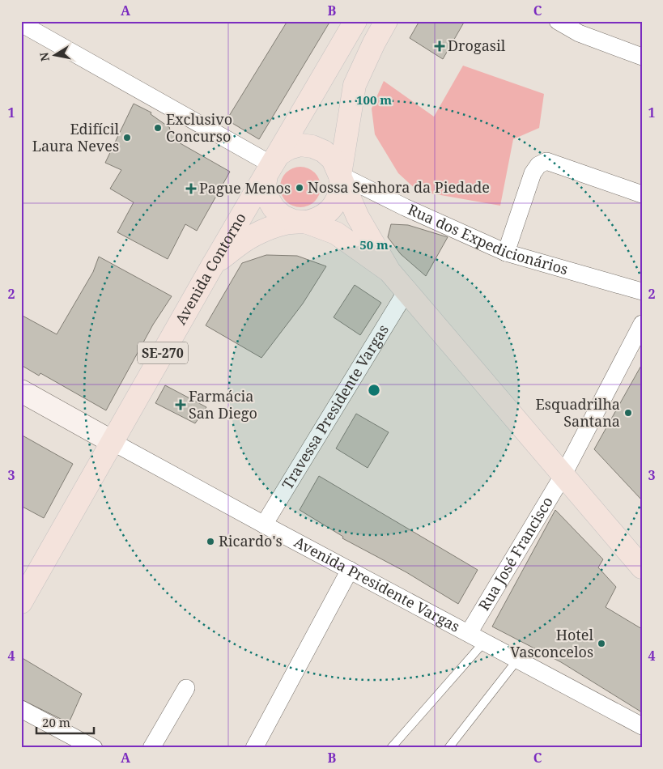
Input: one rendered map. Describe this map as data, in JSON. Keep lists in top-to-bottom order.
{
  "streets": {
    "main road": ["Avenida Contorno", "SE-270"],
    "street": [
      "Rua dos Expedicionários",
      "Travessa Presidente Vargas",
      "Rua José Francisco",
      "Avenida Presidente Vargas"
    ]
  },
  "crossings": [
    ["Rua dos Expedicionários", "Avenida Contorno"],
    ["Avenida Contorno", "Avenida Presidente Vargas"],
    ["Travessa Presidente Vargas", "Avenida Presidente Vargas"],
    ["Rua José Francisco", "Avenida Presidente Vargas"]
  ],
  "places": {
    "health": ["Drogasil", "Pague Menos", "Farmácia San Diego"],
    "other": [
      "Exclusivo Concurso",
      "Edifícil Laura Neves",
      "Nossa Senhora da Piedade",
      "Esquadrilha Santana",
      "Ricardo's",
      "Hotel Vasconcelos"
    ]
  },
  "scale_bar": "20 m",
  "north": "left",
  "grid": {
    "columns": ["A", "B", "C"],
    "rows": [
      "1",
      "2",
      "3",
      "4"
    ]
  },
  "rings": ["100 m", "50 m"]
}
